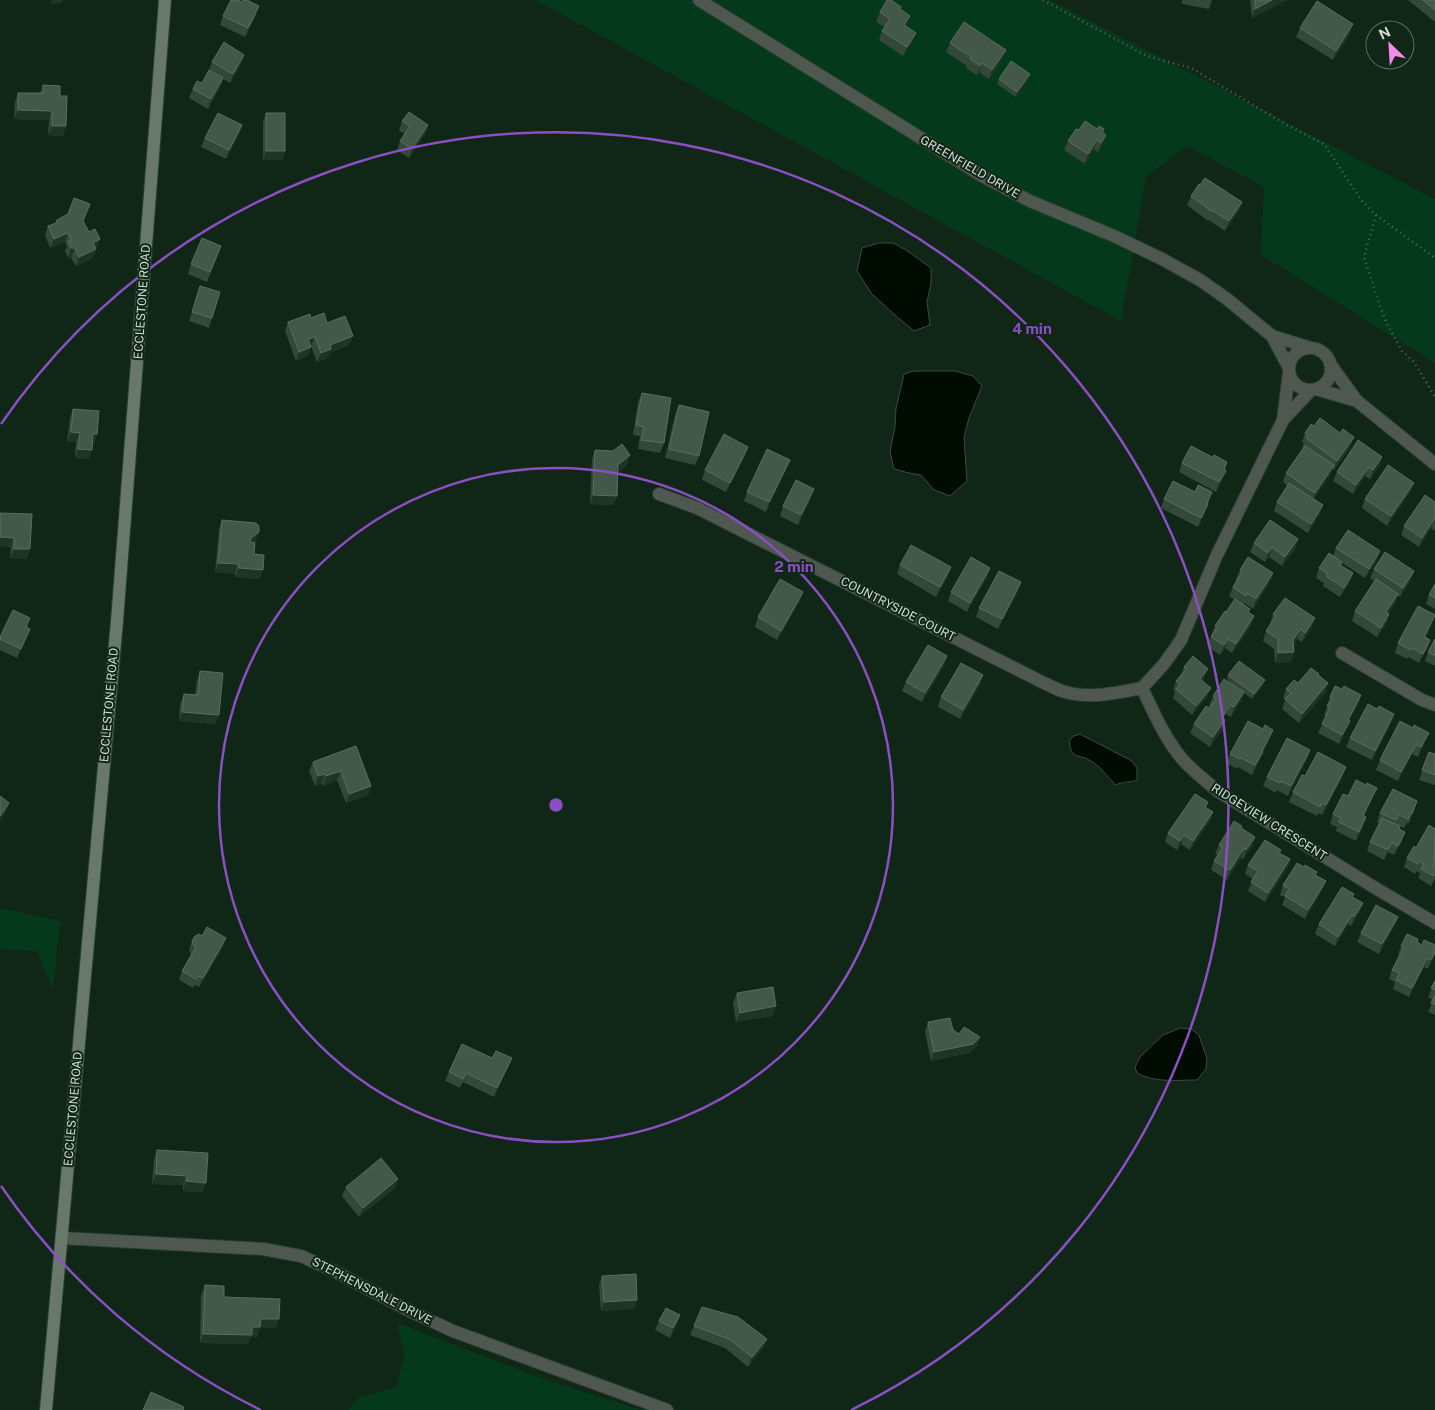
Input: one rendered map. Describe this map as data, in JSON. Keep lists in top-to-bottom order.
{
  "streets": {
    "main road": ["ECCLESTONE ROAD"],
    "street": [
      "GREENFIELD DRIVE",
      "COUNTRYSIDE COURT",
      "RIDGEVIEW CRESCENT",
      "STEPHENSDALE DRIVE"
    ]
  },
  "crossings": [
    ["ECCLESTONE ROAD", "STEPHENSDALE DRIVE"],
    ["COUNTRYSIDE COURT", "RIDGEVIEW CRESCENT"]
  ],
  "north": "top left",
  "rings": ["4 min", "2 min"]
}
